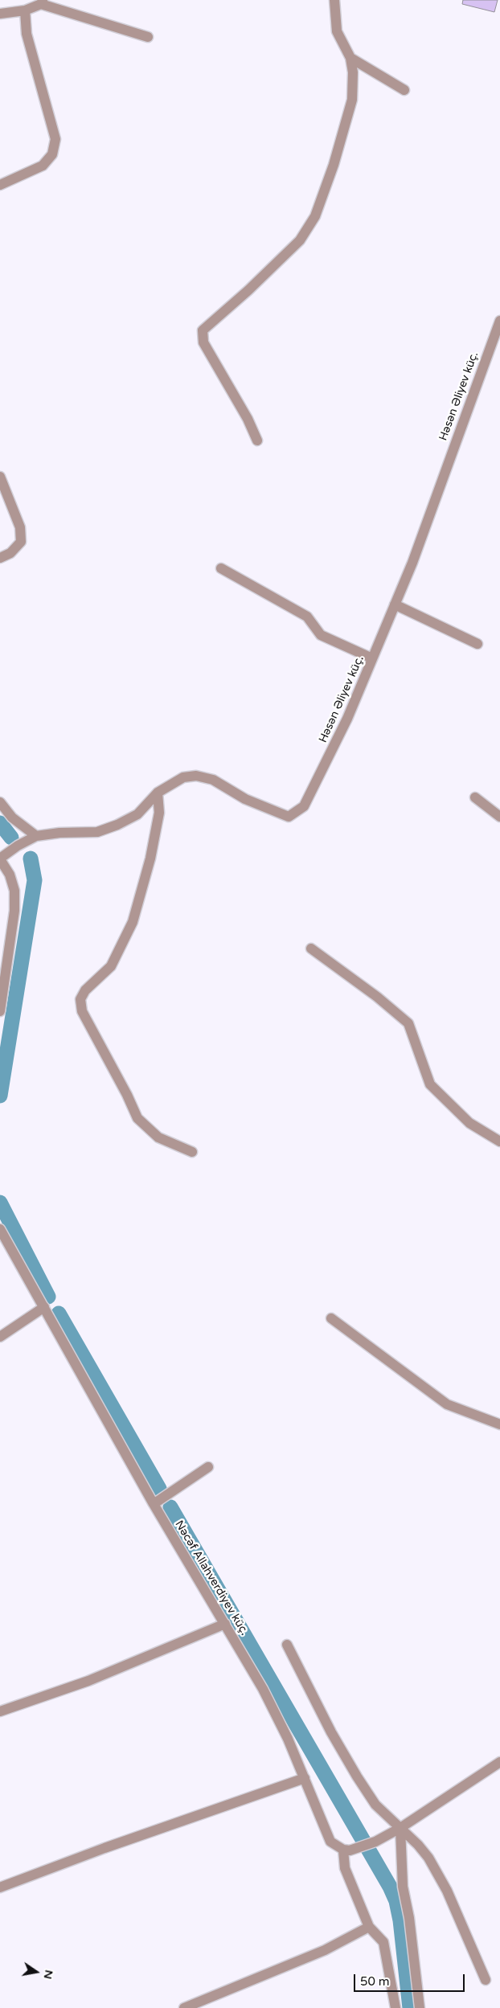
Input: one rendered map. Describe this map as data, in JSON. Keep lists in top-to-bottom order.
{
  "streets": {
    "street": ["Həsən Əliyev küç.", "Nəcəf Allahverdiyev küç."]
  },
  "scale_bar": "50 m",
  "north": "right"
}
